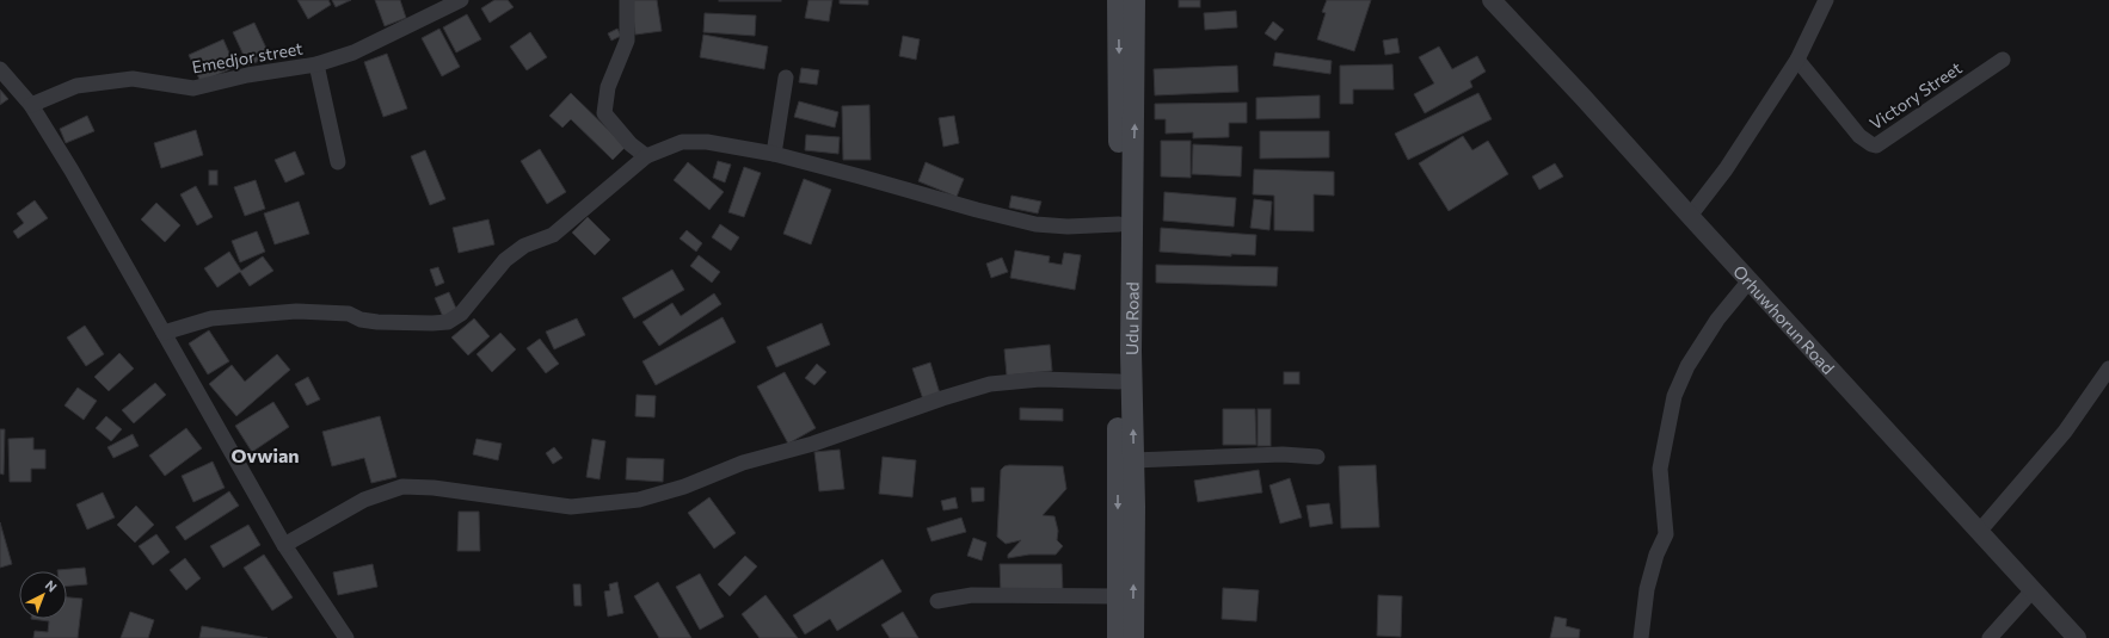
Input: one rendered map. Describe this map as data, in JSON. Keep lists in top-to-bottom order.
{
  "streets": {
    "main road": ["Udu Road"],
    "street": ["Emedjor street", "Victory Street", "Orhuwhorun Road"]
  },
  "districts": ["Ovwian"],
  "north": "top right"
}
